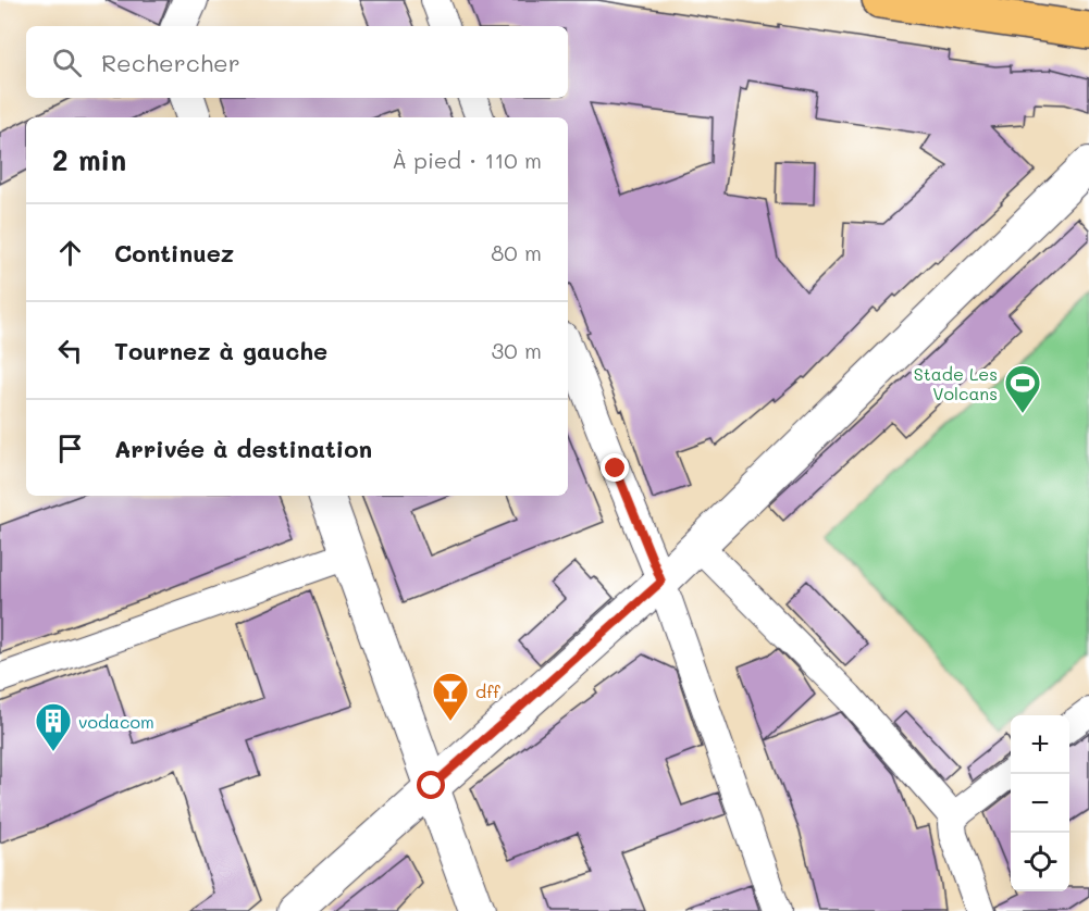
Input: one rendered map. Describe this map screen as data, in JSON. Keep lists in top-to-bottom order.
{
  "places": {
    "sports": ["Stade Les Volcans"],
    "bar": ["dff"],
    "building": ["vodacom"]
  },
  "page": {
    "search": "Rechercher",
    "heading": ["2 min", "À pied · 110 m"],
    "list": [
      ["Continuez", "80 m"],
      ["Tournez à gauche", "30 m"],
      "Arrivée à destination"
    ],
    "map_buttons": ["+", "−"]
  }
}
